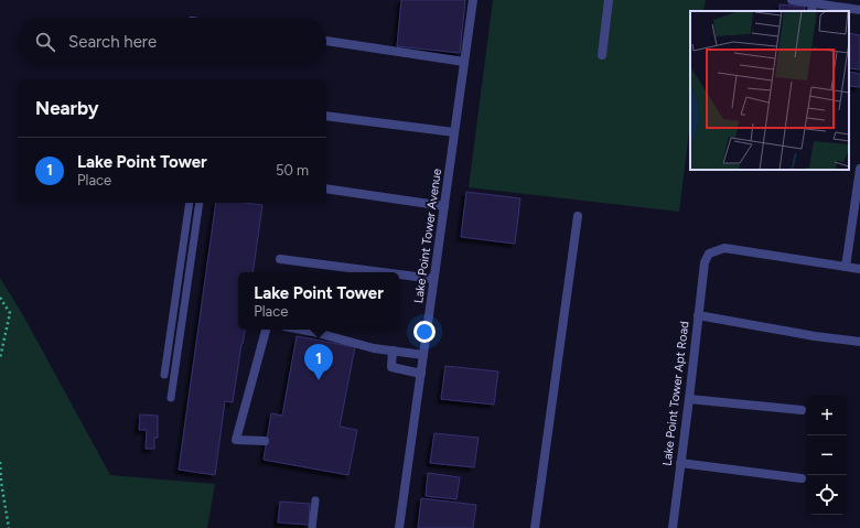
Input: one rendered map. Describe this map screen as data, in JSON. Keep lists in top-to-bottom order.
{
  "streets": {
    "street": ["Lake Point Tower Avenue", "Lake Point Tower Apt Road"]
  },
  "page": {
    "search": "Search here",
    "heading": "Nearby",
    "list": [
      {
        "mark": "1",
        "name": "Lake Point Tower",
        "note": "Place",
        "value": "50 m"
      }
    ],
    "popup": ["Lake Point Tower", "Place"],
    "pins": "1",
    "map_buttons": ["+", "−"]
  }
}
